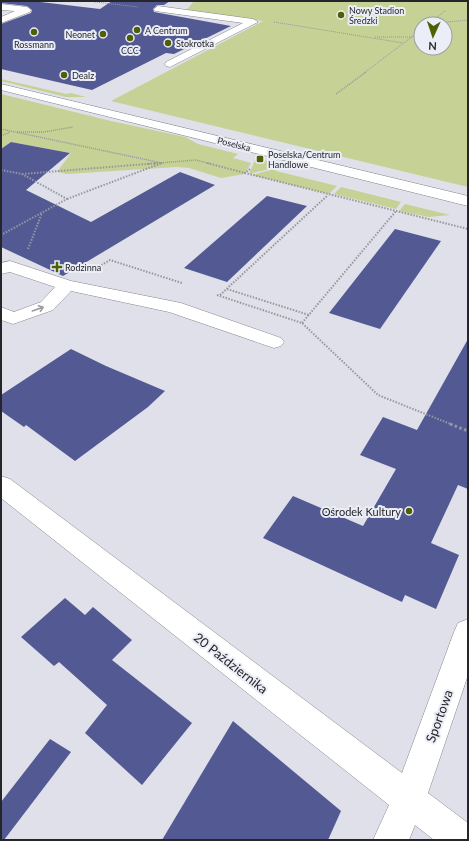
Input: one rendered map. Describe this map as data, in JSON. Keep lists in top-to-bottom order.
{
  "streets": {
    "street": ["Poselska", "20 Października", "Sportowa"]
  },
  "crossings": [
    ["20 Października", "Sportowa"]
  ],
  "places": {
    "other": [
      "Nowy Stadion Średzki",
      "A Centrum",
      "Rossmann",
      "Neonet",
      "CCC",
      "Stokrotka",
      "Dealz",
      "Ośrodek Kultury"
    ],
    "transit": ["Poselska/Centrum Handlowe"],
    "health": ["Rodzinna"]
  },
  "north": "bottom"
}
